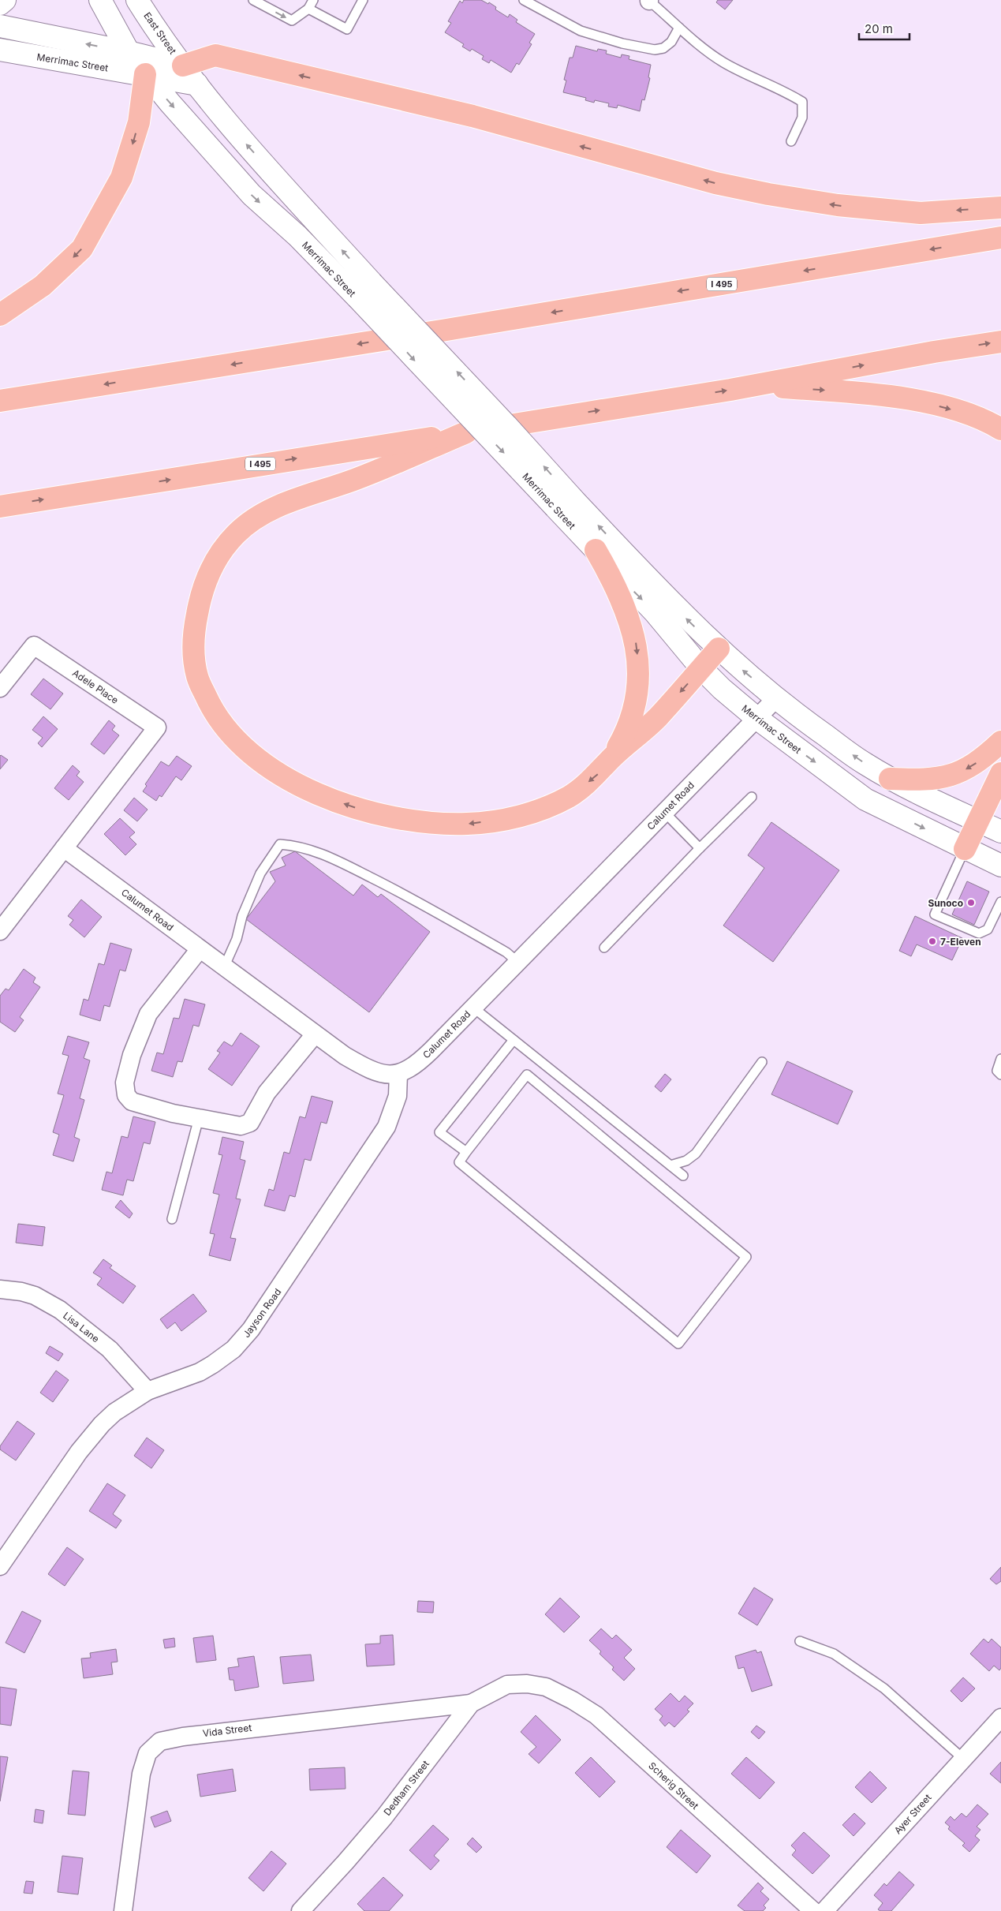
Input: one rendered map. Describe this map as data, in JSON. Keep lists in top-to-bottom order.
{
  "streets": {
    "highway": ["I 495"],
    "main road": ["East Street", "Merrimac Street"],
    "street": [
      "Adele Place",
      "Calumet Road",
      "Jayson Road",
      "Lisa Lane",
      "Vida Street",
      "Scherig Street",
      "Dedham Street",
      "Ayer Street"
    ]
  },
  "crossings": [
    ["East Street", "Merrimac Street"],
    ["Merrimac Street", "Calumet Road"],
    ["Adele Place", "Calumet Road"],
    ["Calumet Road", "Jayson Road"],
    ["Jayson Road", "Lisa Lane"],
    ["Vida Street", "Dedham Street"],
    ["Scherig Street", "Dedham Street"]
  ],
  "places": ["Sunoco", "7-Eleven"],
  "scale_bar": "20 m"
}
